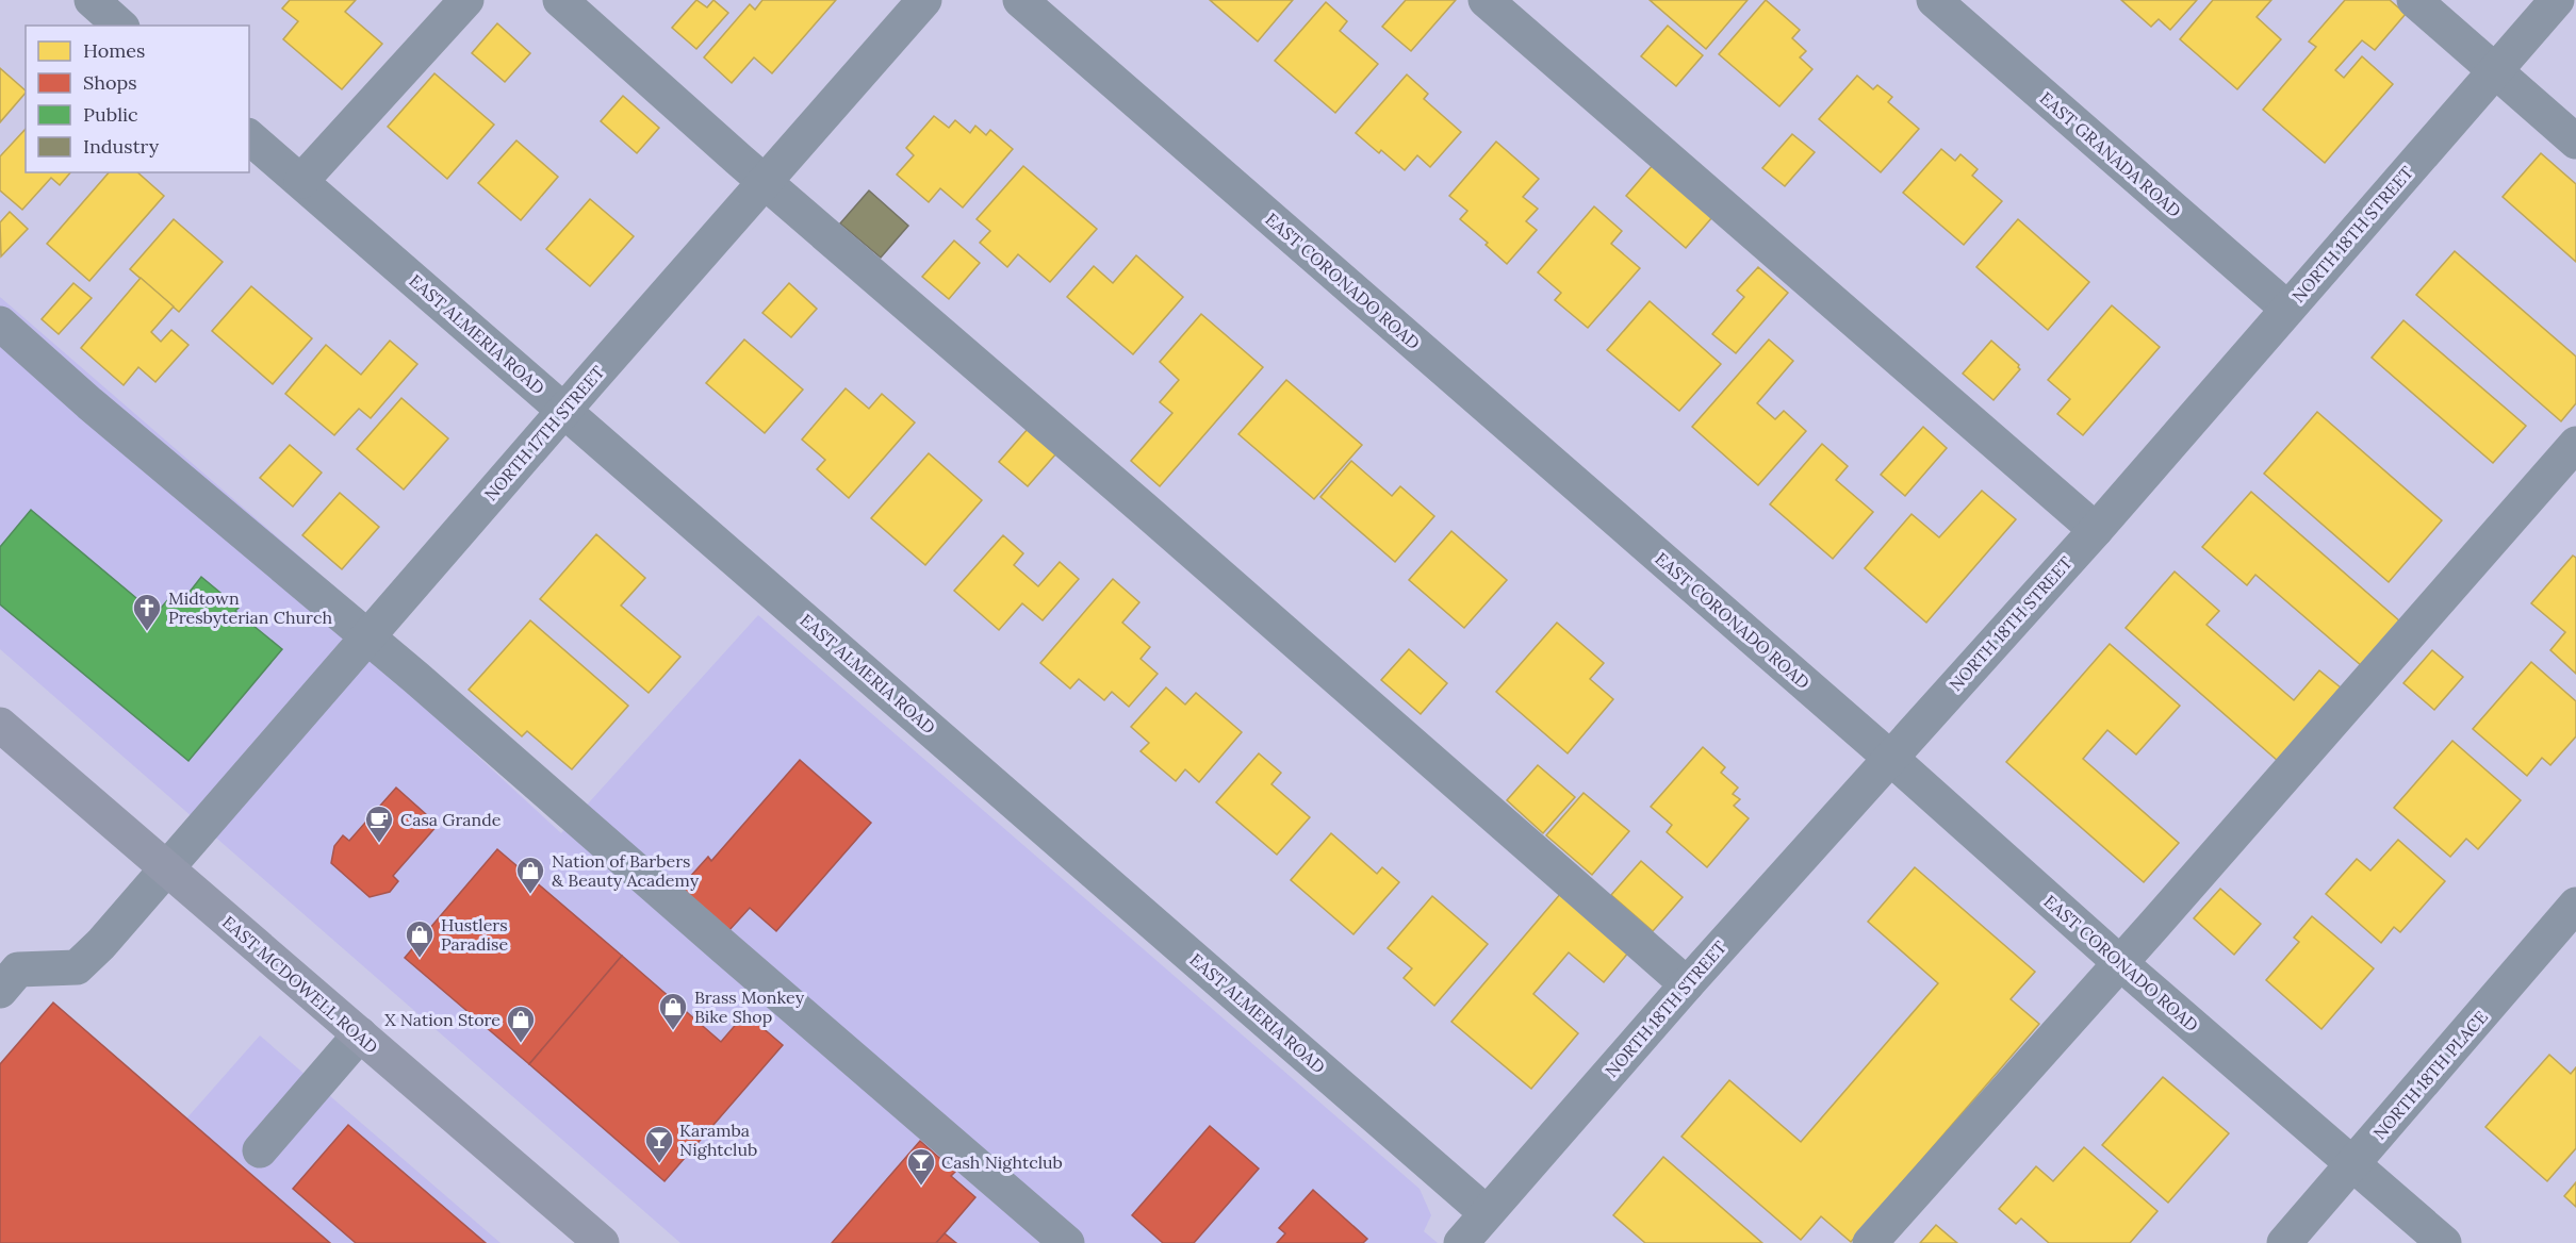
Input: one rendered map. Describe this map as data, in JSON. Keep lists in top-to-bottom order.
{
  "streets": {
    "main road": ["EAST MCDOWELL ROAD"],
    "street": [
      "EAST GRANADA ROAD",
      "NORTH 18TH STREET",
      "EAST CORONADO ROAD",
      "EAST ALMERIA ROAD",
      "NORTH 17TH STREET",
      "NORTH 18TH PLACE"
    ]
  },
  "crossings": [
    ["EAST GRANADA ROAD", "NORTH 18TH STREET"],
    ["NORTH 18TH STREET", "EAST CORONADO ROAD"],
    ["NORTH 18TH STREET", "EAST ALMERIA ROAD"],
    ["EAST CORONADO ROAD", "NORTH 18TH PLACE"],
    ["EAST ALMERIA ROAD", "NORTH 17TH STREET"],
    ["NORTH 17TH STREET", "EAST MCDOWELL ROAD"]
  ],
  "places": {
    "church": ["Midtown Presbyterian Church"],
    "cafe": ["Casa Grande"],
    "shop": [
      "Nation of Barbers & Beauty Academy",
      "Hustlers Paradise",
      "Brass Monkey Bike Shop",
      "X Nation Store"
    ],
    "bar": ["Karamba Nightclub", "Cash Nightclub"]
  },
  "legend": [
    "Homes",
    "Shops",
    "Public",
    "Industry"
  ]
}
